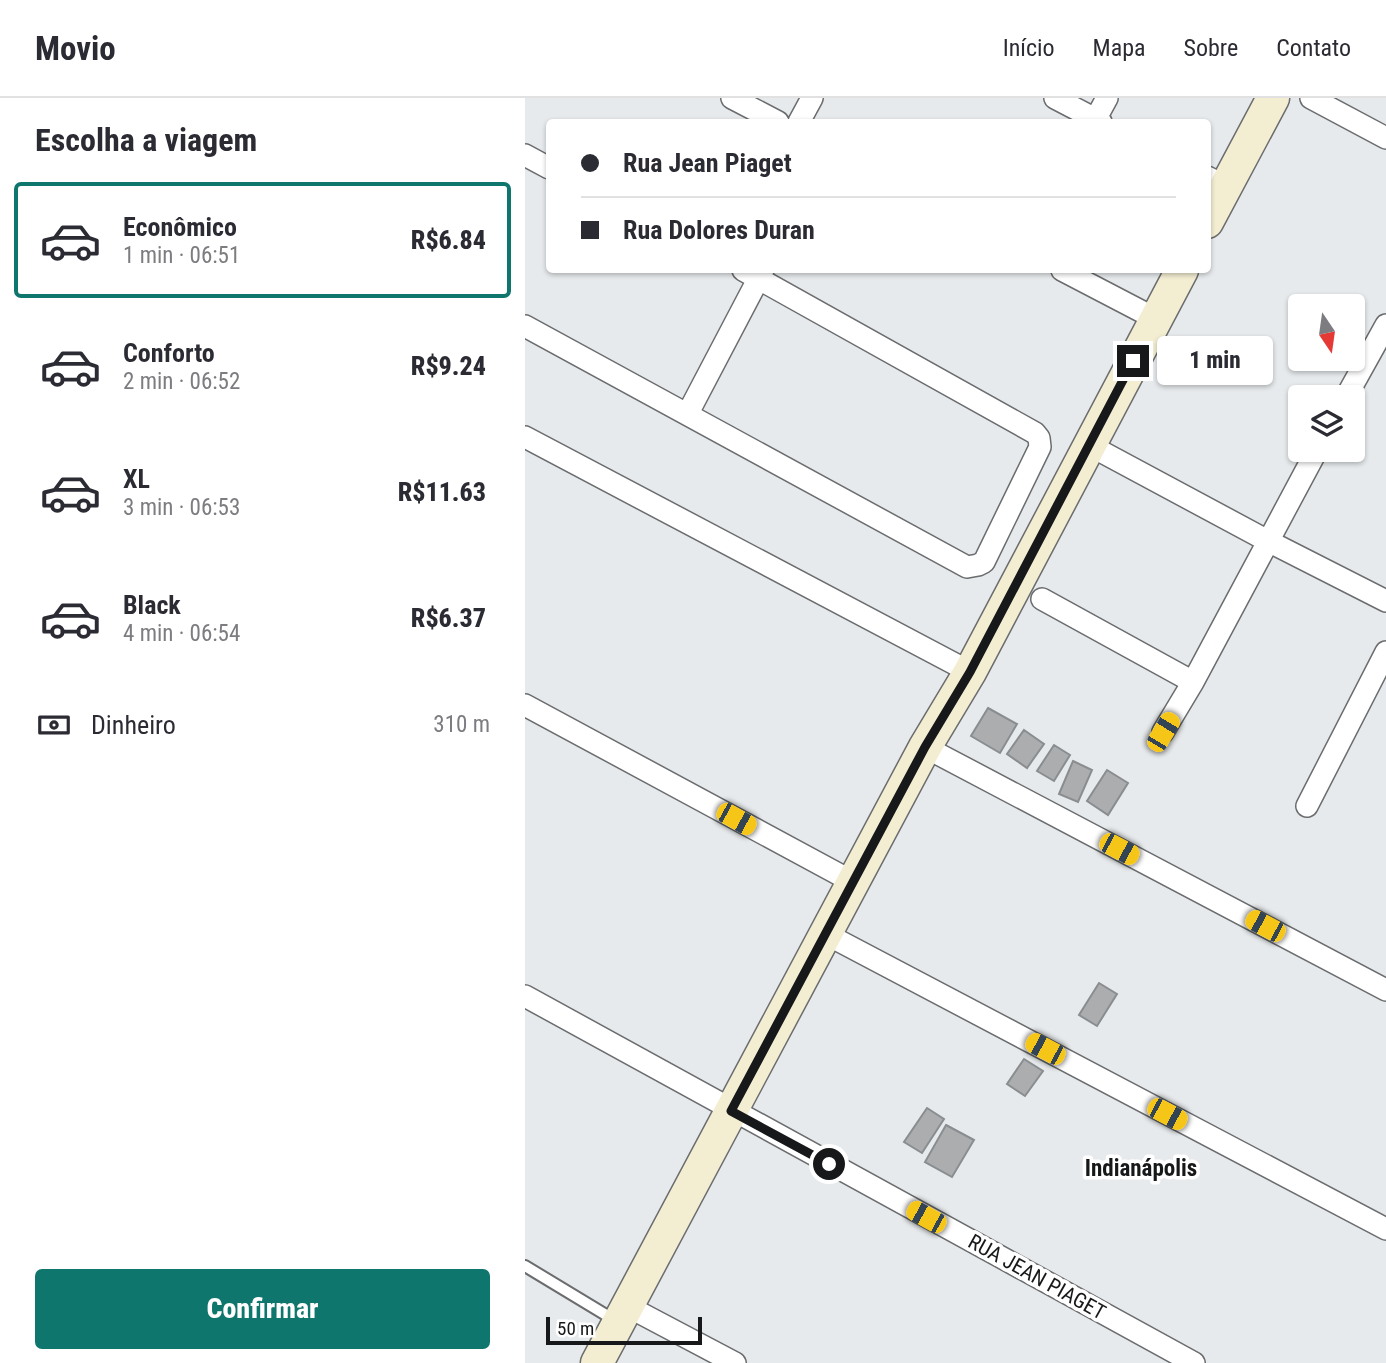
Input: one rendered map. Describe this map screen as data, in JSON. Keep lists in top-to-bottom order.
{
  "streets": {
    "street": ["RUA JEAN PIAGET"]
  },
  "districts": ["Indianápolis"],
  "scale_bar": "50 m",
  "north": "bottom",
  "page": {
    "header": "Movio",
    "nav": [
      "Início",
      "Mapa",
      "Sobre",
      "Contato"
    ],
    "heading": "Escolha a viagem",
    "banner": ["Rua Jean Piaget", "Rua Dolores Duran"],
    "list": [
      {
        "name": "Econômico",
        "note": "1 min · 06:51",
        "value": "R$6.84"
      },
      {
        "name": "Conforto",
        "note": "2 min · 06:52",
        "value": "R$9.24"
      },
      {
        "name": "XL",
        "note": "3 min · 06:53",
        "value": "R$11.63"
      },
      {
        "name": "Black",
        "note": "4 min · 06:54",
        "value": "R$6.37"
      }
    ],
    "bubble": "1 min",
    "pay": ["Dinheiro", "310 m"],
    "buttons": "Confirmar",
    "scale": "50 m"
  }
}
